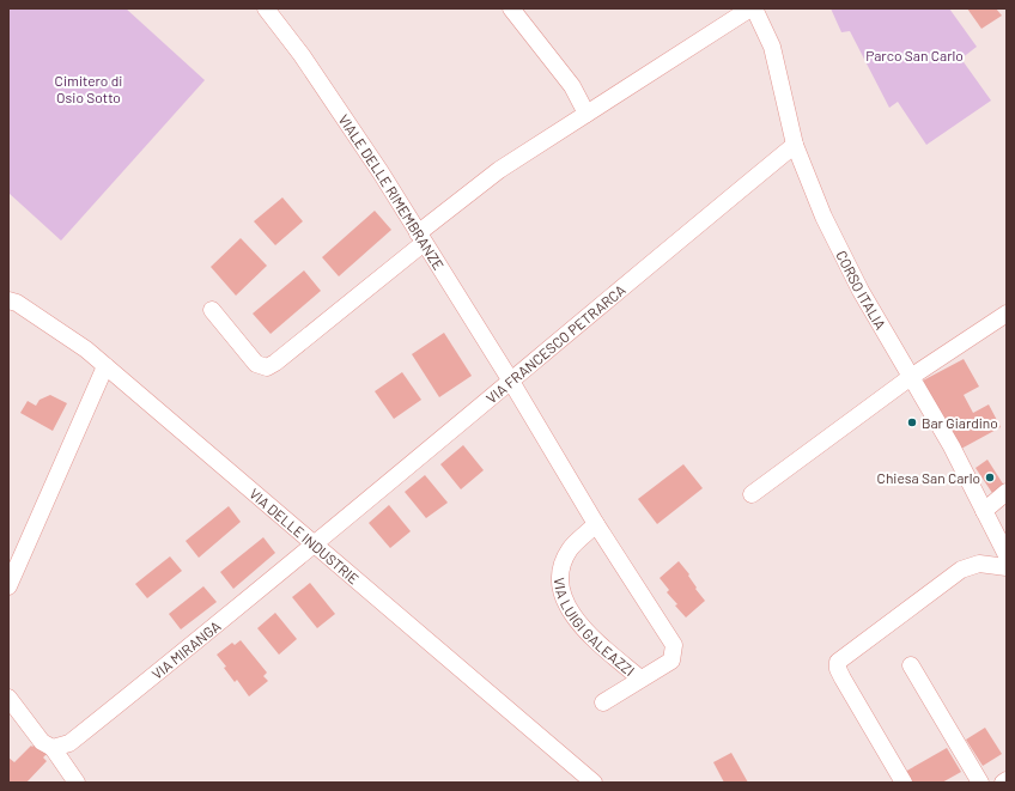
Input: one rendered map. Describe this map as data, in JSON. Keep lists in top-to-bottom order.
{
  "streets": {
    "street": [
      "VIALE DELLE RIMEMBRANZE",
      "CORSO ITALIA",
      "VIA FRANCESCO PETRARCA",
      "VIA DELLE INDUSTRIE",
      "VIA LUIGI GALEAZZI",
      "VIA MIRANGA"
    ]
  },
  "crossings": [
    ["VIALE DELLE RIMEMBRANZE", "VIA FRANCESCO PETRARCA"],
    ["VIALE DELLE RIMEMBRANZE", "VIA LUIGI GALEAZZI"],
    ["CORSO ITALIA", "VIA FRANCESCO PETRARCA"],
    ["VIA FRANCESCO PETRARCA", "VIA DELLE INDUSTRIE"],
    ["VIA FRANCESCO PETRARCA", "VIA LUIGI GALEAZZI"],
    ["VIA FRANCESCO PETRARCA", "VIA MIRANGA"],
    ["VIA DELLE INDUSTRIE", "VIA MIRANGA"]
  ],
  "parks": ["Parco San Carlo", "Cimitero di Osio Sotto"],
  "places": ["Bar Giardino", "Chiesa San Carlo"]
}
